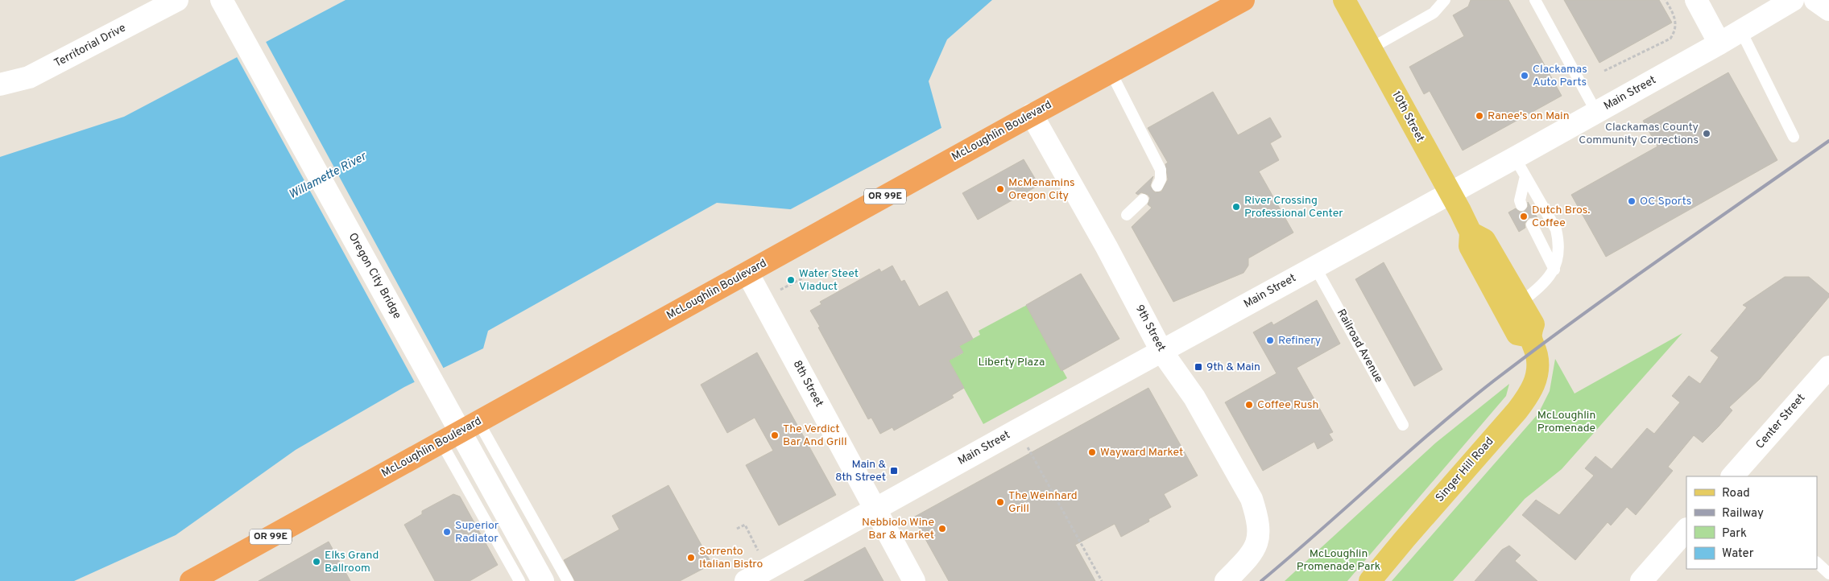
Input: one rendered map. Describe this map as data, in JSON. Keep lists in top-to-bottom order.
{
  "streets": {
    "highway": ["McLoughlin Boulevard", "OR 99E"],
    "main road": [
      "Territorial Drive",
      "Main Street",
      "10th Street",
      "Oregon City Bridge",
      "9th Street",
      "8th Street",
      "Center Street",
      "Singer Hill Road"
    ],
    "lane": ["Railroad Avenue"]
  },
  "crossings": [
    ["Main Street", "10th Street"],
    ["Main Street", "9th Street"],
    ["Main Street", "Railroad Avenue"],
    ["Main Street", "8th Street"],
    ["10th Street", "Singer Hill Road"],
    ["McLoughlin Boulevard", "9th Street"],
    ["McLoughlin Boulevard", "8th Street"]
  ],
  "water": ["Willamette River"],
  "parks": ["Liberty Plaza", "McLoughlin Promenade", "McLoughlin Promenade Park"],
  "places": {
    "other": [
      "Clackamas Auto Parts",
      "Ranee's on Main",
      "Clackamas County Community Corrections",
      "McMenamins Oregon City",
      "OC Sports",
      "River Crossing Professional Center",
      "Dutch Bros. Coffee",
      "Water Steet Viaduct",
      "Refinery",
      "Coffee Rush",
      "The Verdict Bar And Grill",
      "Wayward Market",
      "The Weinhard Grill",
      "Nebbiolo Wine Bar & Market",
      "Superior Radiator",
      "Sorrento Italian Bistro",
      "Elks Grand Ballroom"
    ],
    "transit": ["9th & Main", "Main & 8th Street"]
  },
  "legend": [
    "Road",
    "Railway",
    "Park",
    "Water"
  ]
}
